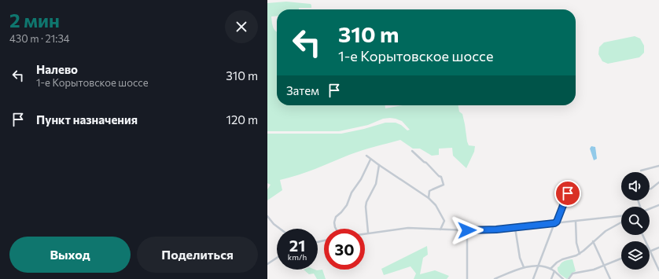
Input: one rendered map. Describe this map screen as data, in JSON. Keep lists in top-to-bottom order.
{
  "page": {
    "heading": ["2 мин", "430 m · 21:34"],
    "turn": ["310 m", "1-е Корытовское шоссе"],
    "list": [
      {
        "name": "Налево",
        "note": "1-е Корытовское шоссе",
        "value": "310 m"
      },
      {
        "name": "Пункт назначения",
        "value": "120 m"
      }
    ],
    "then": "Затем",
    "speed": "21 km/h",
    "limit": "30",
    "buttons": ["Выход", "Поделиться"]
  }
}
